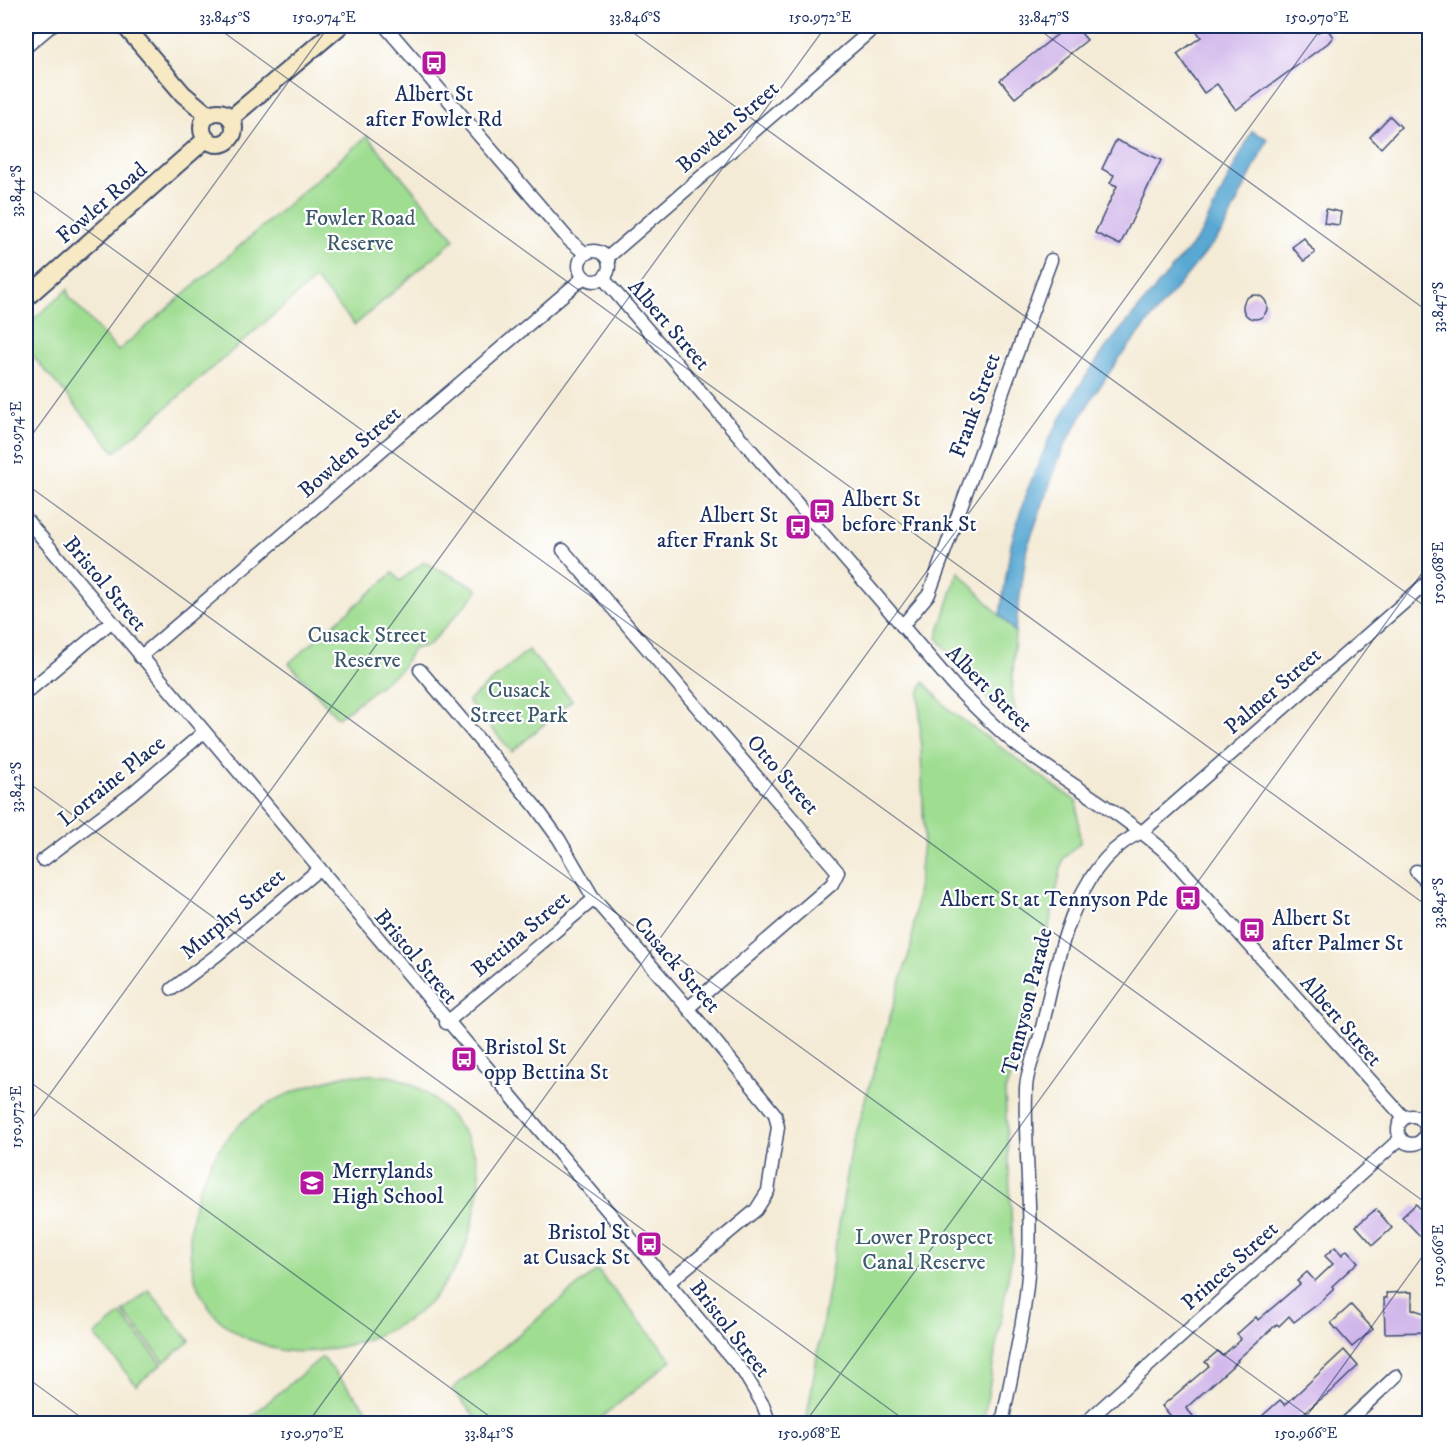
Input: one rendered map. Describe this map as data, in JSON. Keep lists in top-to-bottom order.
{
  "streets": {
    "main road": ["Fowler Road"],
    "street": [
      "Bowden Street",
      "Albert Street",
      "Frank Street",
      "Bristol Street",
      "Palmer Street",
      "Otto Street",
      "Lorraine Place",
      "Murphy Street",
      "Bettina Street",
      "Cusack Street",
      "Tennyson Parade",
      "Princes Street"
    ]
  },
  "crossings": [
    ["Bowden Street", "Albert Street"],
    ["Bowden Street", "Bristol Street"],
    ["Albert Street", "Frank Street"],
    ["Albert Street", "Palmer Street"],
    ["Albert Street", "Tennyson Parade"],
    ["Bristol Street", "Lorraine Place"],
    ["Bristol Street", "Murphy Street"],
    ["Bristol Street", "Bettina Street"],
    ["Bristol Street", "Cusack Street"],
    ["Palmer Street", "Tennyson Parade"],
    ["Otto Street", "Cusack Street"],
    ["Bettina Street", "Cusack Street"]
  ],
  "parks": [
    "Fowler Road Reserve",
    "Cusack Street Reserve",
    "Cusack Street Park",
    "Lower Prospect Canal Reserve"
  ],
  "places": {
    "bus stop": [
      "Albert St after Fowler Rd",
      "Albert St before Frank St",
      "Albert St after Frank St",
      "Albert St at Tennyson Pde",
      "Albert St after Palmer St",
      "Bristol St opp Bettina St",
      "Bristol St at Cusack St"
    ],
    "school or university": ["Merrylands High School"]
  },
  "coordinates": [
    "33.845°S",
    "150.974°E",
    "33.846°S",
    "150.972°E",
    "33.847°S",
    "150.970°E",
    "33.844°S",
    "150.968°E",
    "33.842°S",
    "150.966°E",
    "33.841°S"
  ]
}
